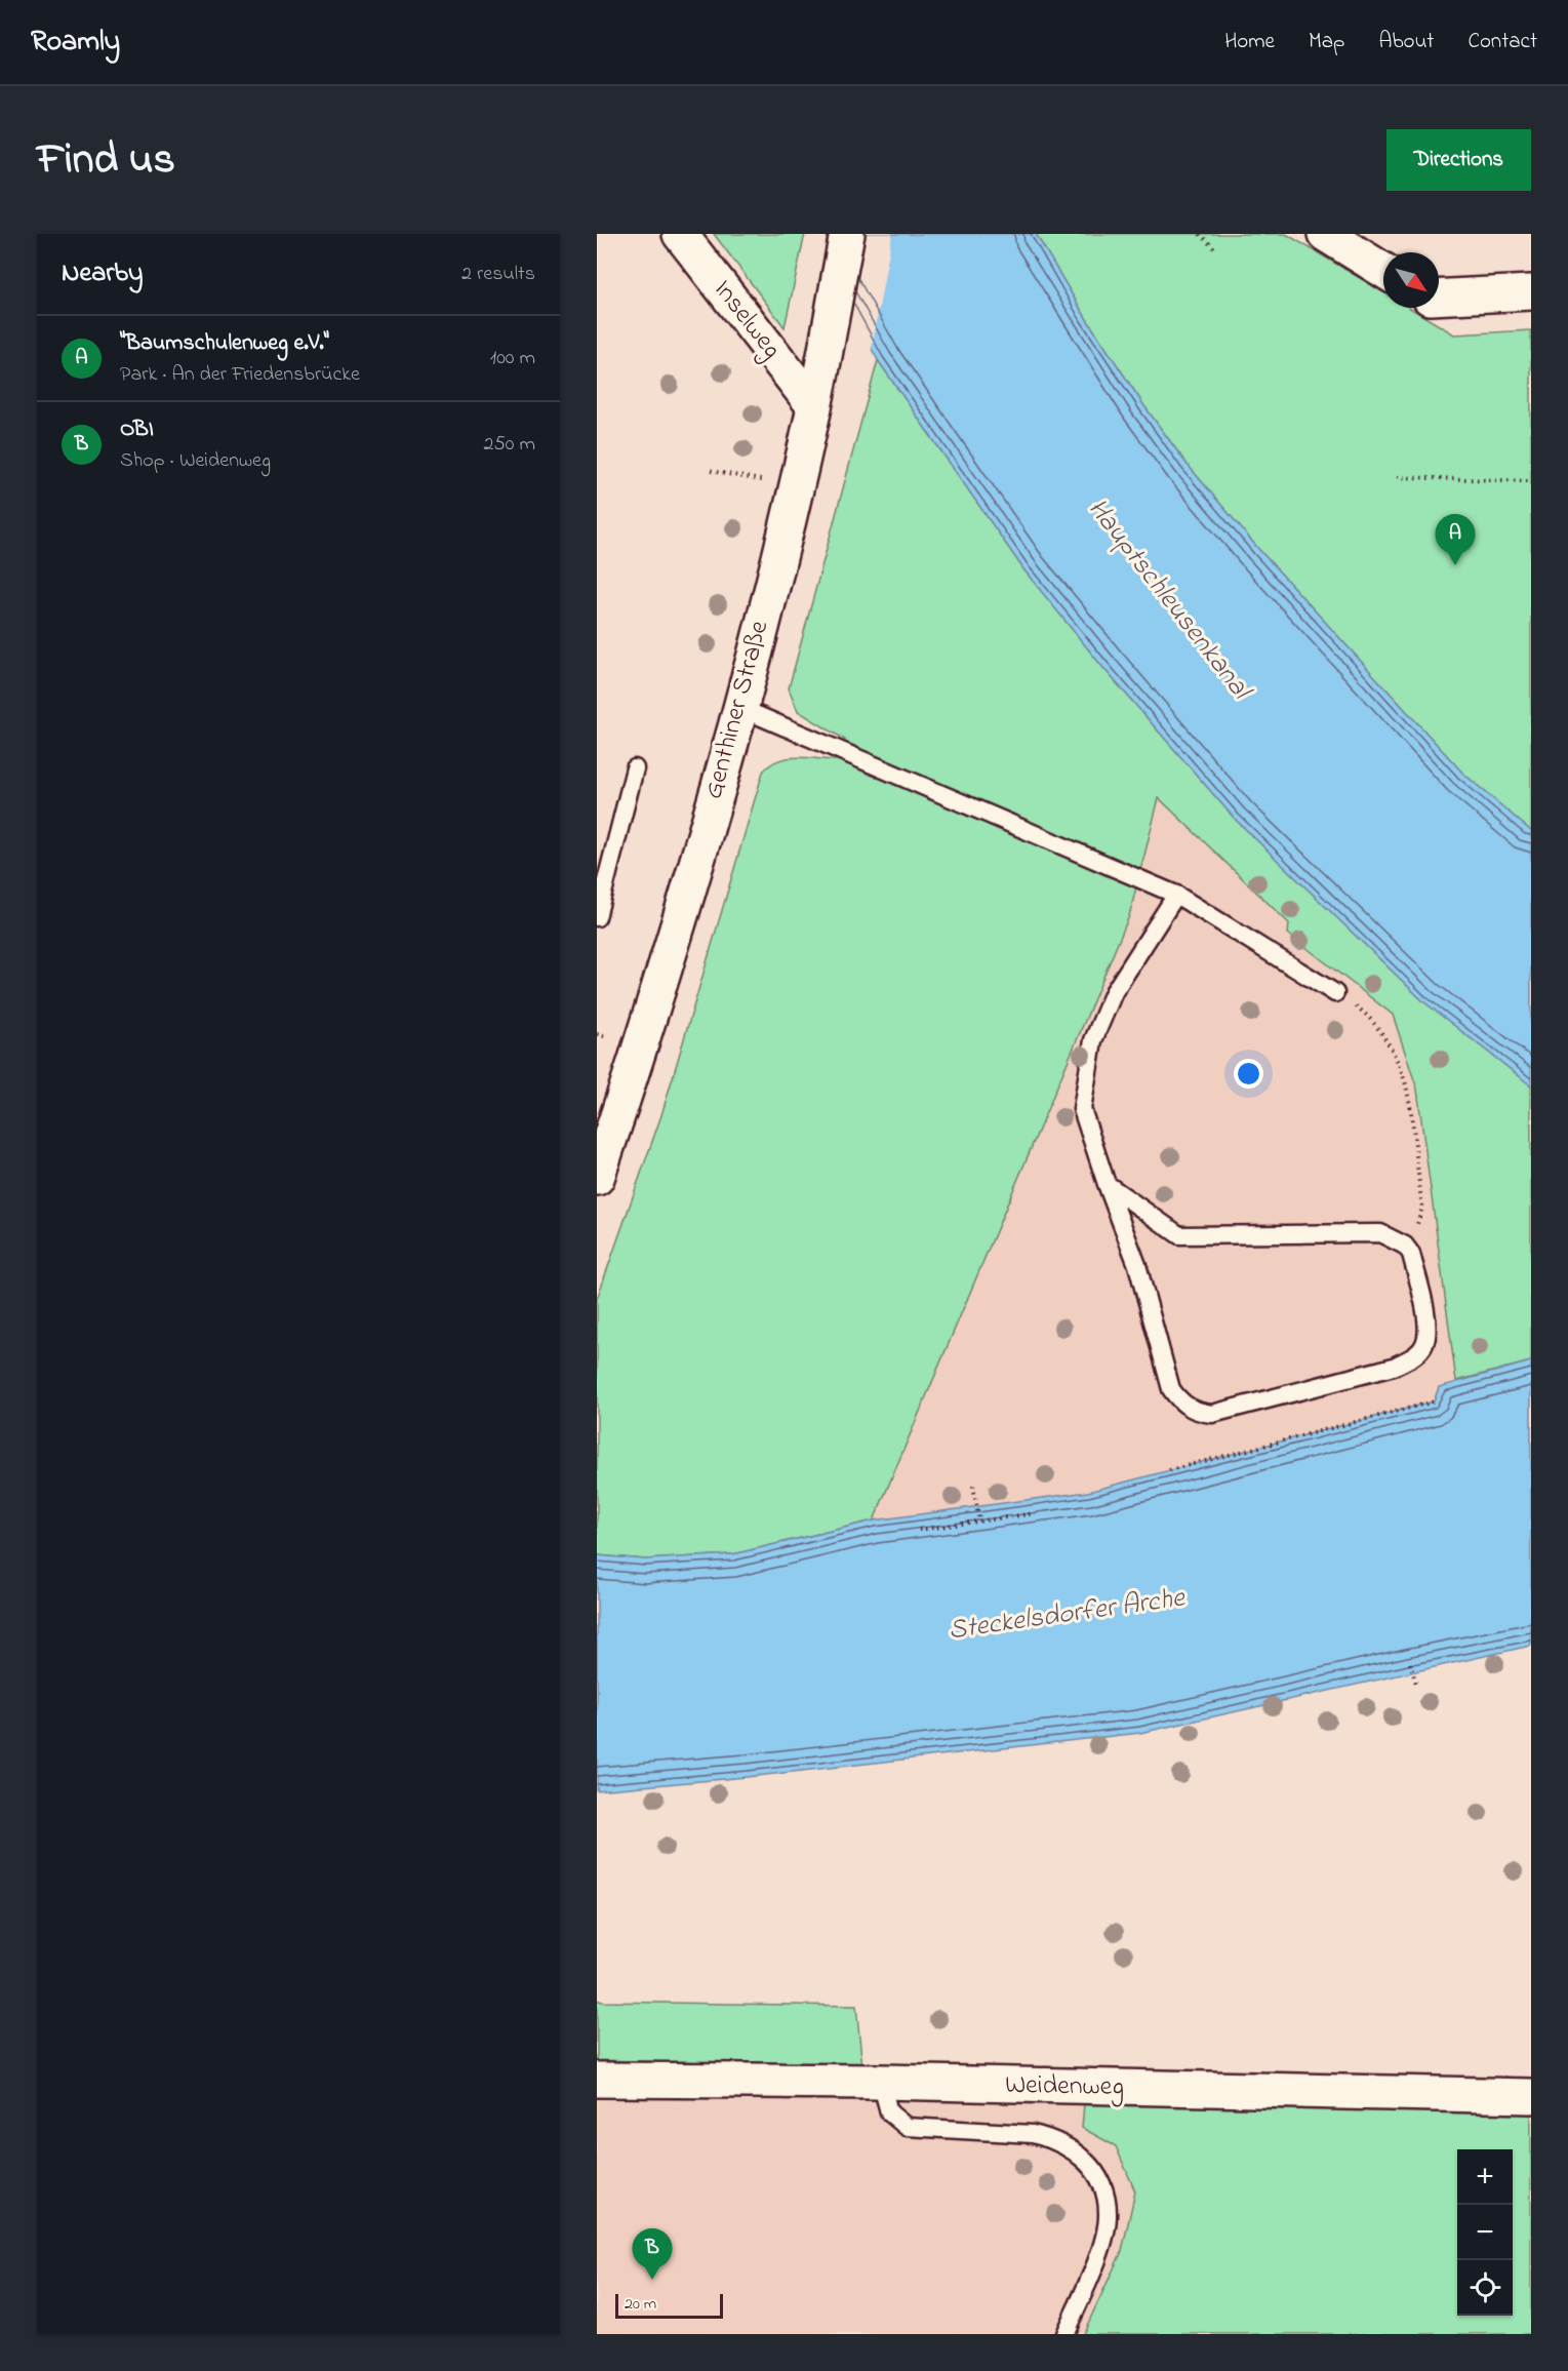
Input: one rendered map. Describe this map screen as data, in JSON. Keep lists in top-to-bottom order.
{
  "streets": {
    "street": ["Inselweg", "Genthiner Straße", "Weidenweg"]
  },
  "crossings": [
    ["Inselweg", "Genthiner Straße"]
  ],
  "water": ["Hauptschleusenkanal", "Steckelsdorfer Arche"],
  "scale_bar": "20 m",
  "north": "bottom right",
  "page": {
    "header": "Roamly",
    "nav": [
      "Home",
      "Map",
      "About",
      "Contact"
    ],
    "title": "Find us",
    "buttons": "Directions",
    "heading": ["Nearby", "2 results"],
    "list": [
      {
        "mark": "A",
        "name": "\"Baumschulenweg e.V.\"",
        "note": "Park · An der Friedensbrücke",
        "value": "100 m"
      },
      {
        "mark": "B",
        "name": "OBI",
        "note": "Shop · Weidenweg",
        "value": "250 m"
      }
    ],
    "pins": ["A", "B"],
    "map_buttons": ["+", "−"],
    "scale": "20 m"
  }
}
